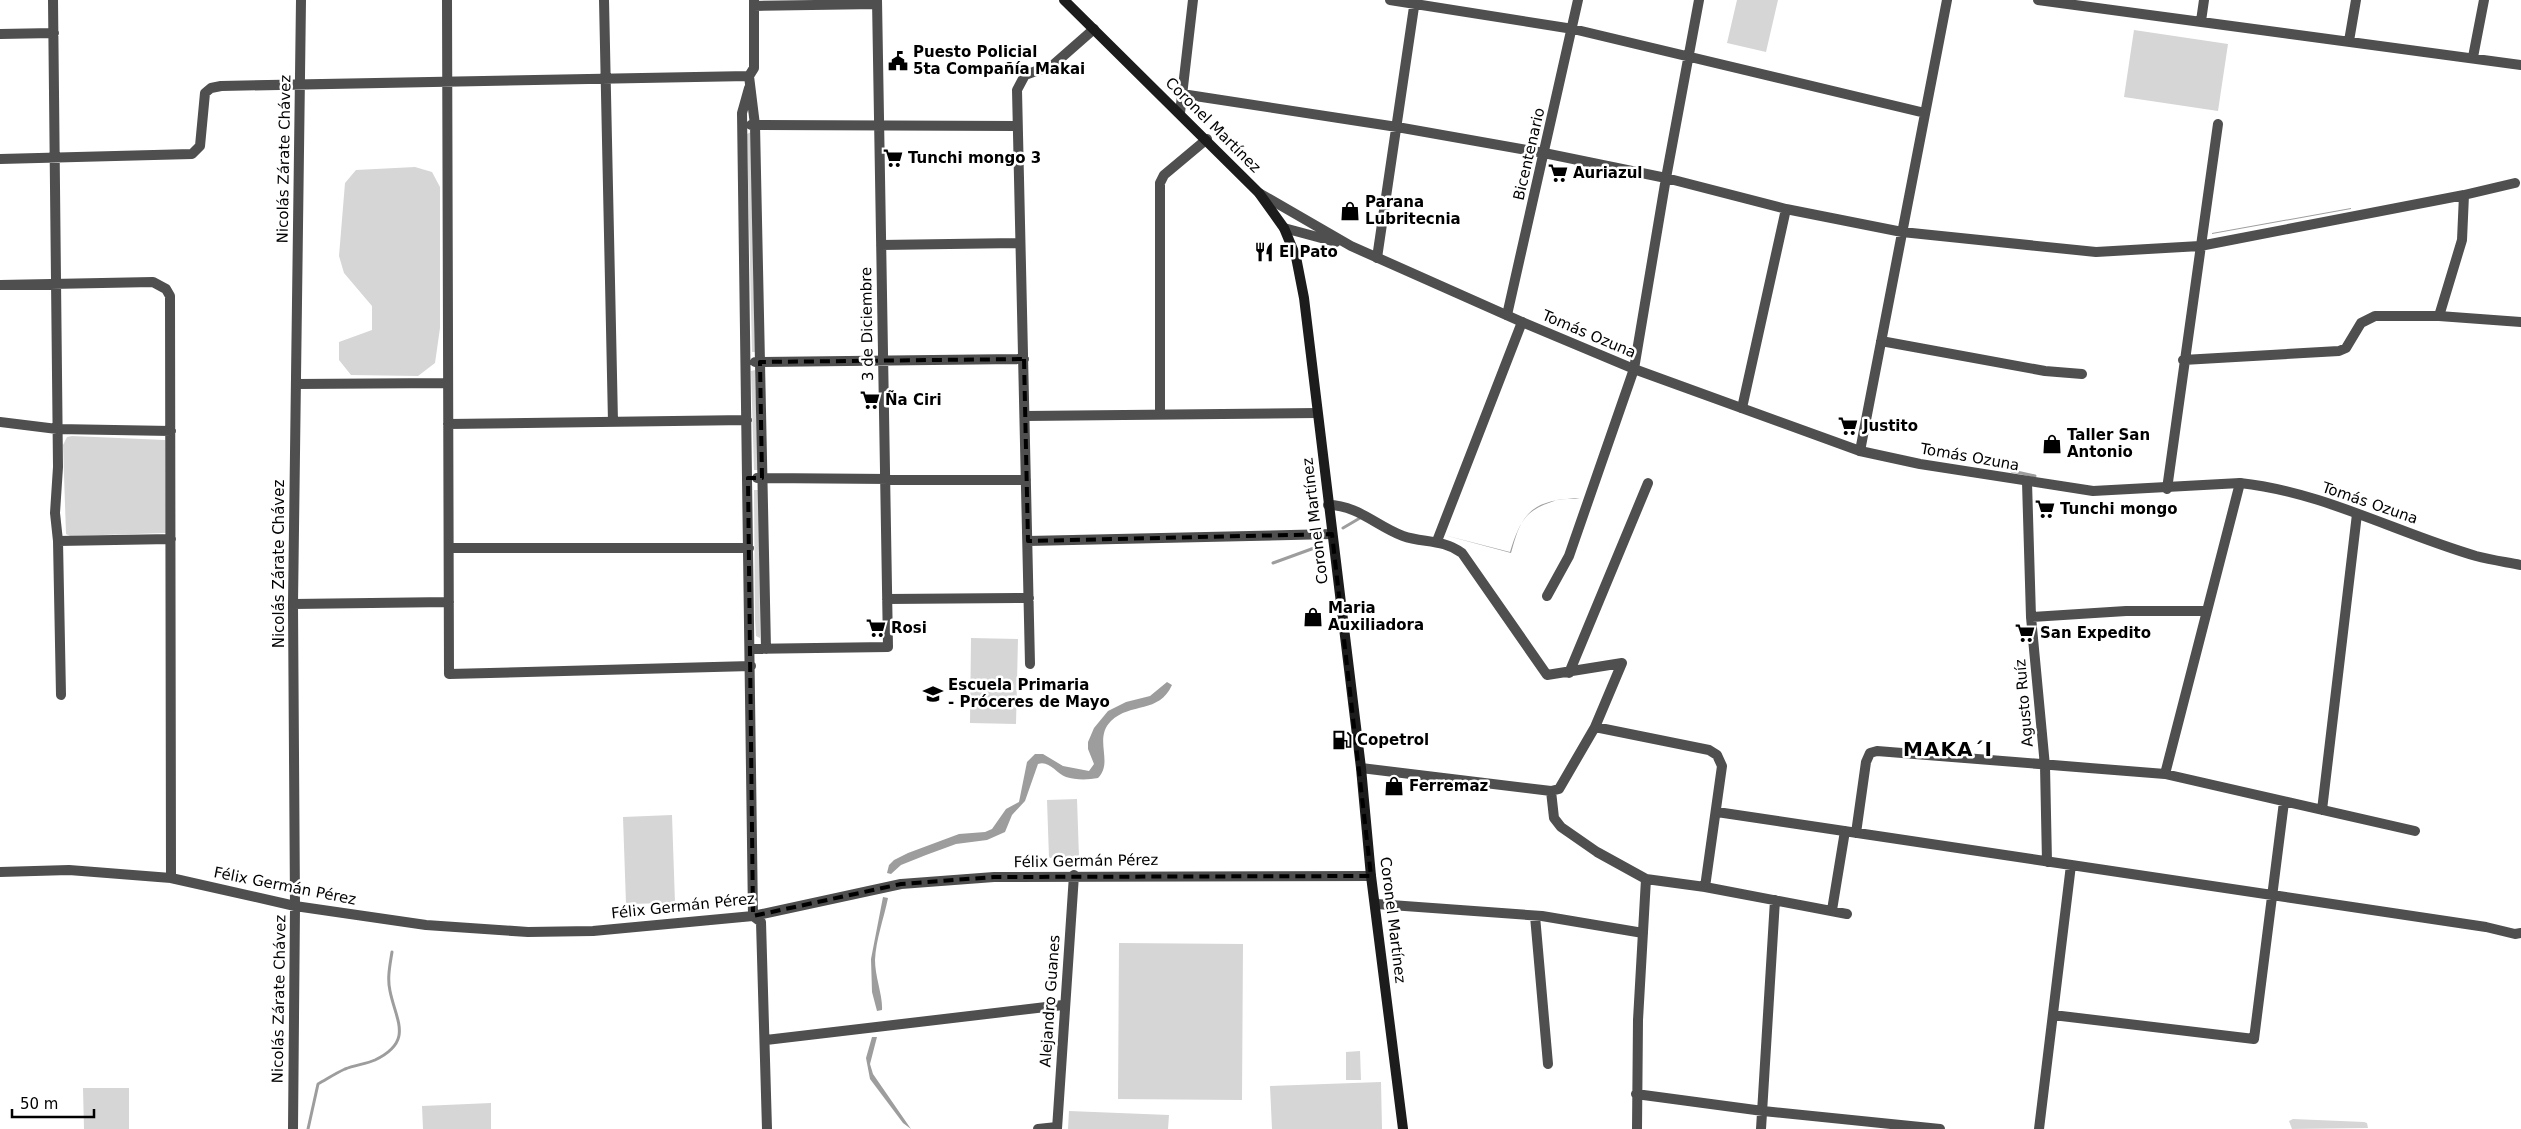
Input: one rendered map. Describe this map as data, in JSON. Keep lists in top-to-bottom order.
{
  "streets": {
    "main road": ["Coronel Martínez"],
    "street": [
      "Bicentenario",
      "Nicolás Zárate Chávez",
      "3 de Diciembre",
      "Tomás Ozuna",
      "Agusto Ruíz",
      "Félix Germán Pérez",
      "Alejandro Guanes"
    ]
  },
  "crossings": [
    ["Coronel Martínez", "Tomás Ozuna"],
    ["Coronel Martínez", "Félix Germán Pérez"],
    ["Bicentenario", "Tomás Ozuna"],
    ["Nicolás Zárate Chávez", "Félix Germán Pérez"],
    ["Tomás Ozuna", "Agusto Ruíz"],
    ["Félix Germán Pérez", "Alejandro Guanes"]
  ],
  "districts": ["MAKA´I"],
  "places": {
    "public building": ["Puesto Policial 5ta Compañía Makai"],
    "supermarket": [
      "Tunchi mongo 3",
      "Auriazul",
      "Ña Ciri",
      "Justito",
      "Tunchi mongo",
      "Rosi",
      "San Expedito"
    ],
    "shop": [
      "Parana Lubritecnia",
      "Taller San Antonio",
      "Maria Auxiliadora",
      "Ferremaz"
    ],
    "restaurant": ["El Pato"],
    "school or university": ["Escuela Primaria - Próceres de Mayo"],
    "fuel station": ["Copetrol"]
  },
  "scale_bar": "50 m"
}
